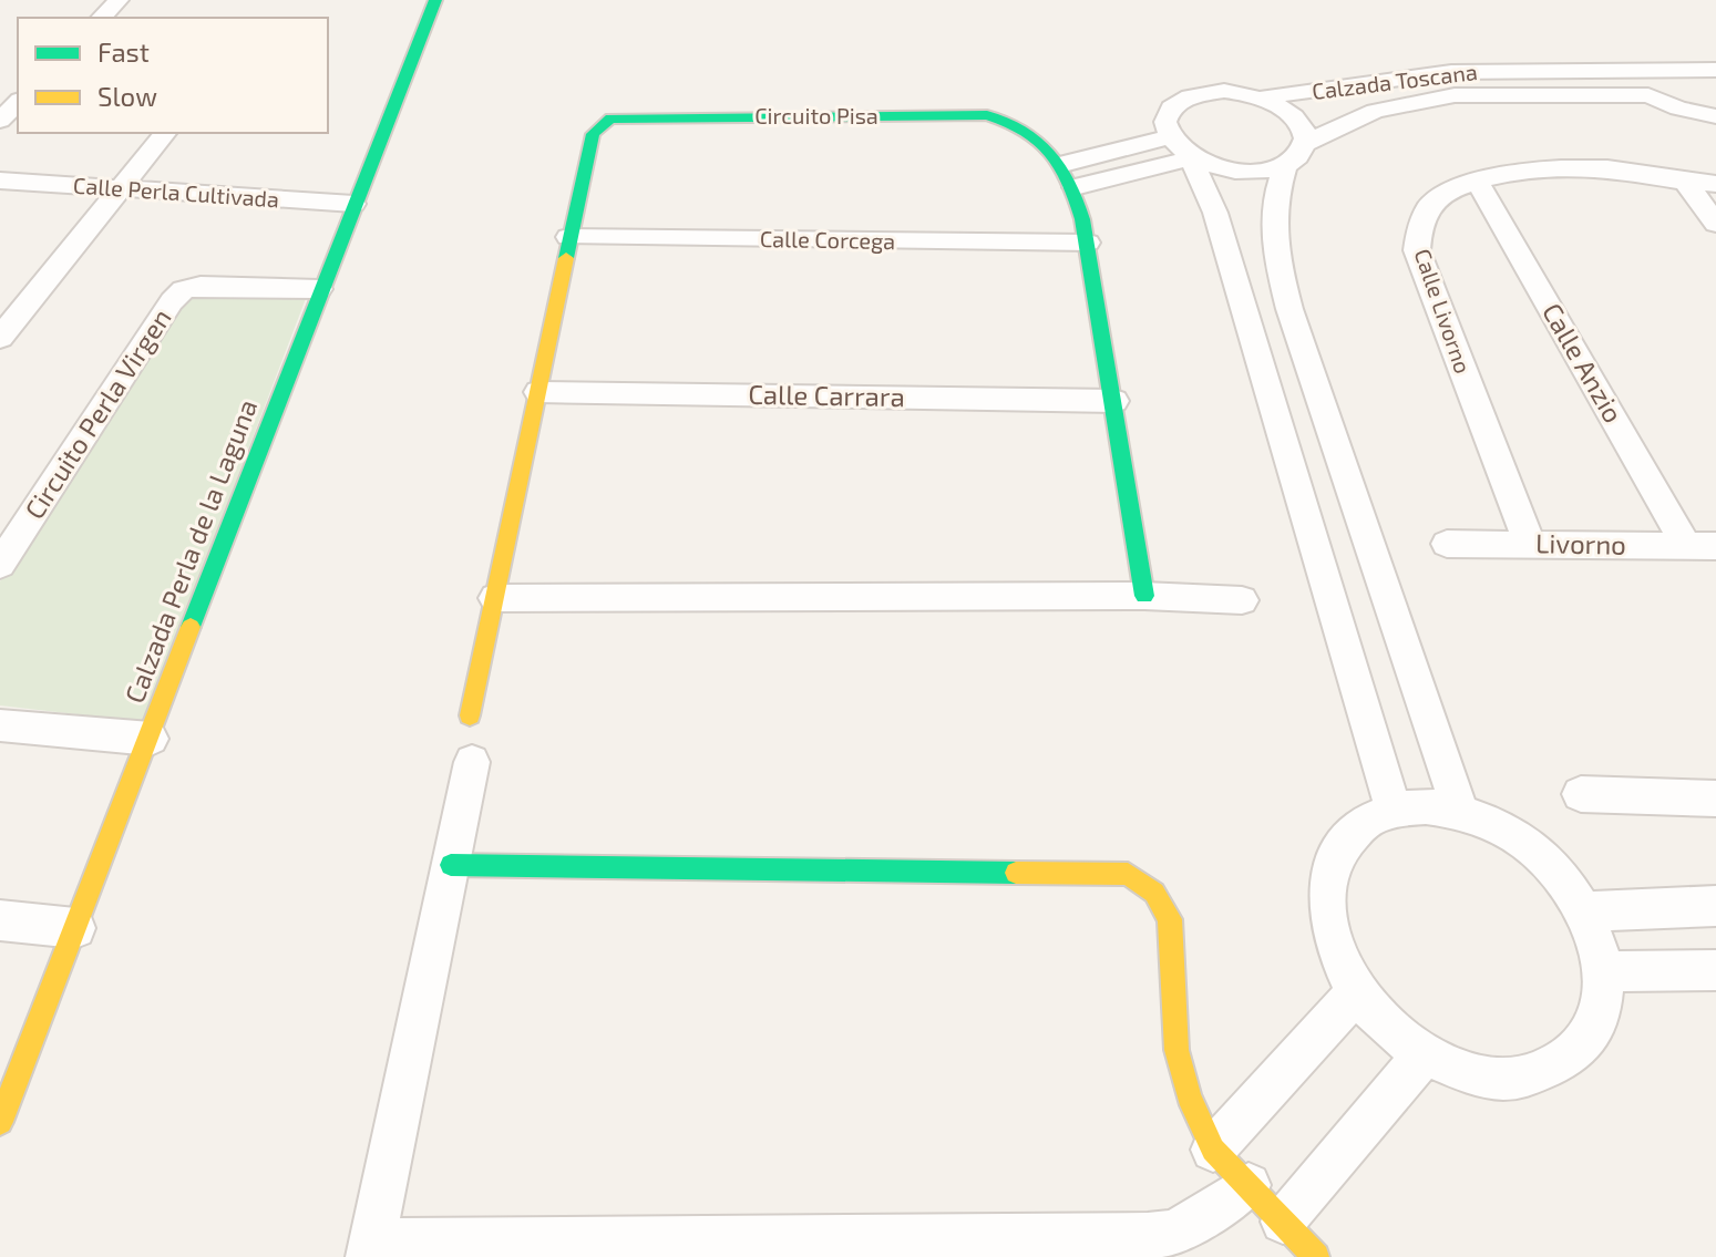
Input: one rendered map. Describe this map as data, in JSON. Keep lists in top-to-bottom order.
{
  "streets": {
    "street": [
      "Calzada Toscana",
      "Circuito Pisa",
      "Calle Perla Cultivada",
      "Calle Corcega",
      "Calle Livorno",
      "Calle Anzio",
      "Calle Carrara",
      "Circuito Perla Virgen",
      "Livorno",
      "Calzada Perla de la Laguna"
    ]
  },
  "crossings": [
    ["Circuito Pisa", "Calle Corcega"],
    ["Circuito Pisa", "Calle Carrara"],
    ["Calle Perla Cultivada", "Calzada Perla de la Laguna"],
    ["Calle Livorno", "Calle Anzio"],
    ["Calle Livorno", "Livorno"],
    ["Calle Anzio", "Livorno"],
    ["Circuito Perla Virgen", "Calzada Perla de la Laguna"]
  ],
  "legend": ["Fast", "Slow"]
}
